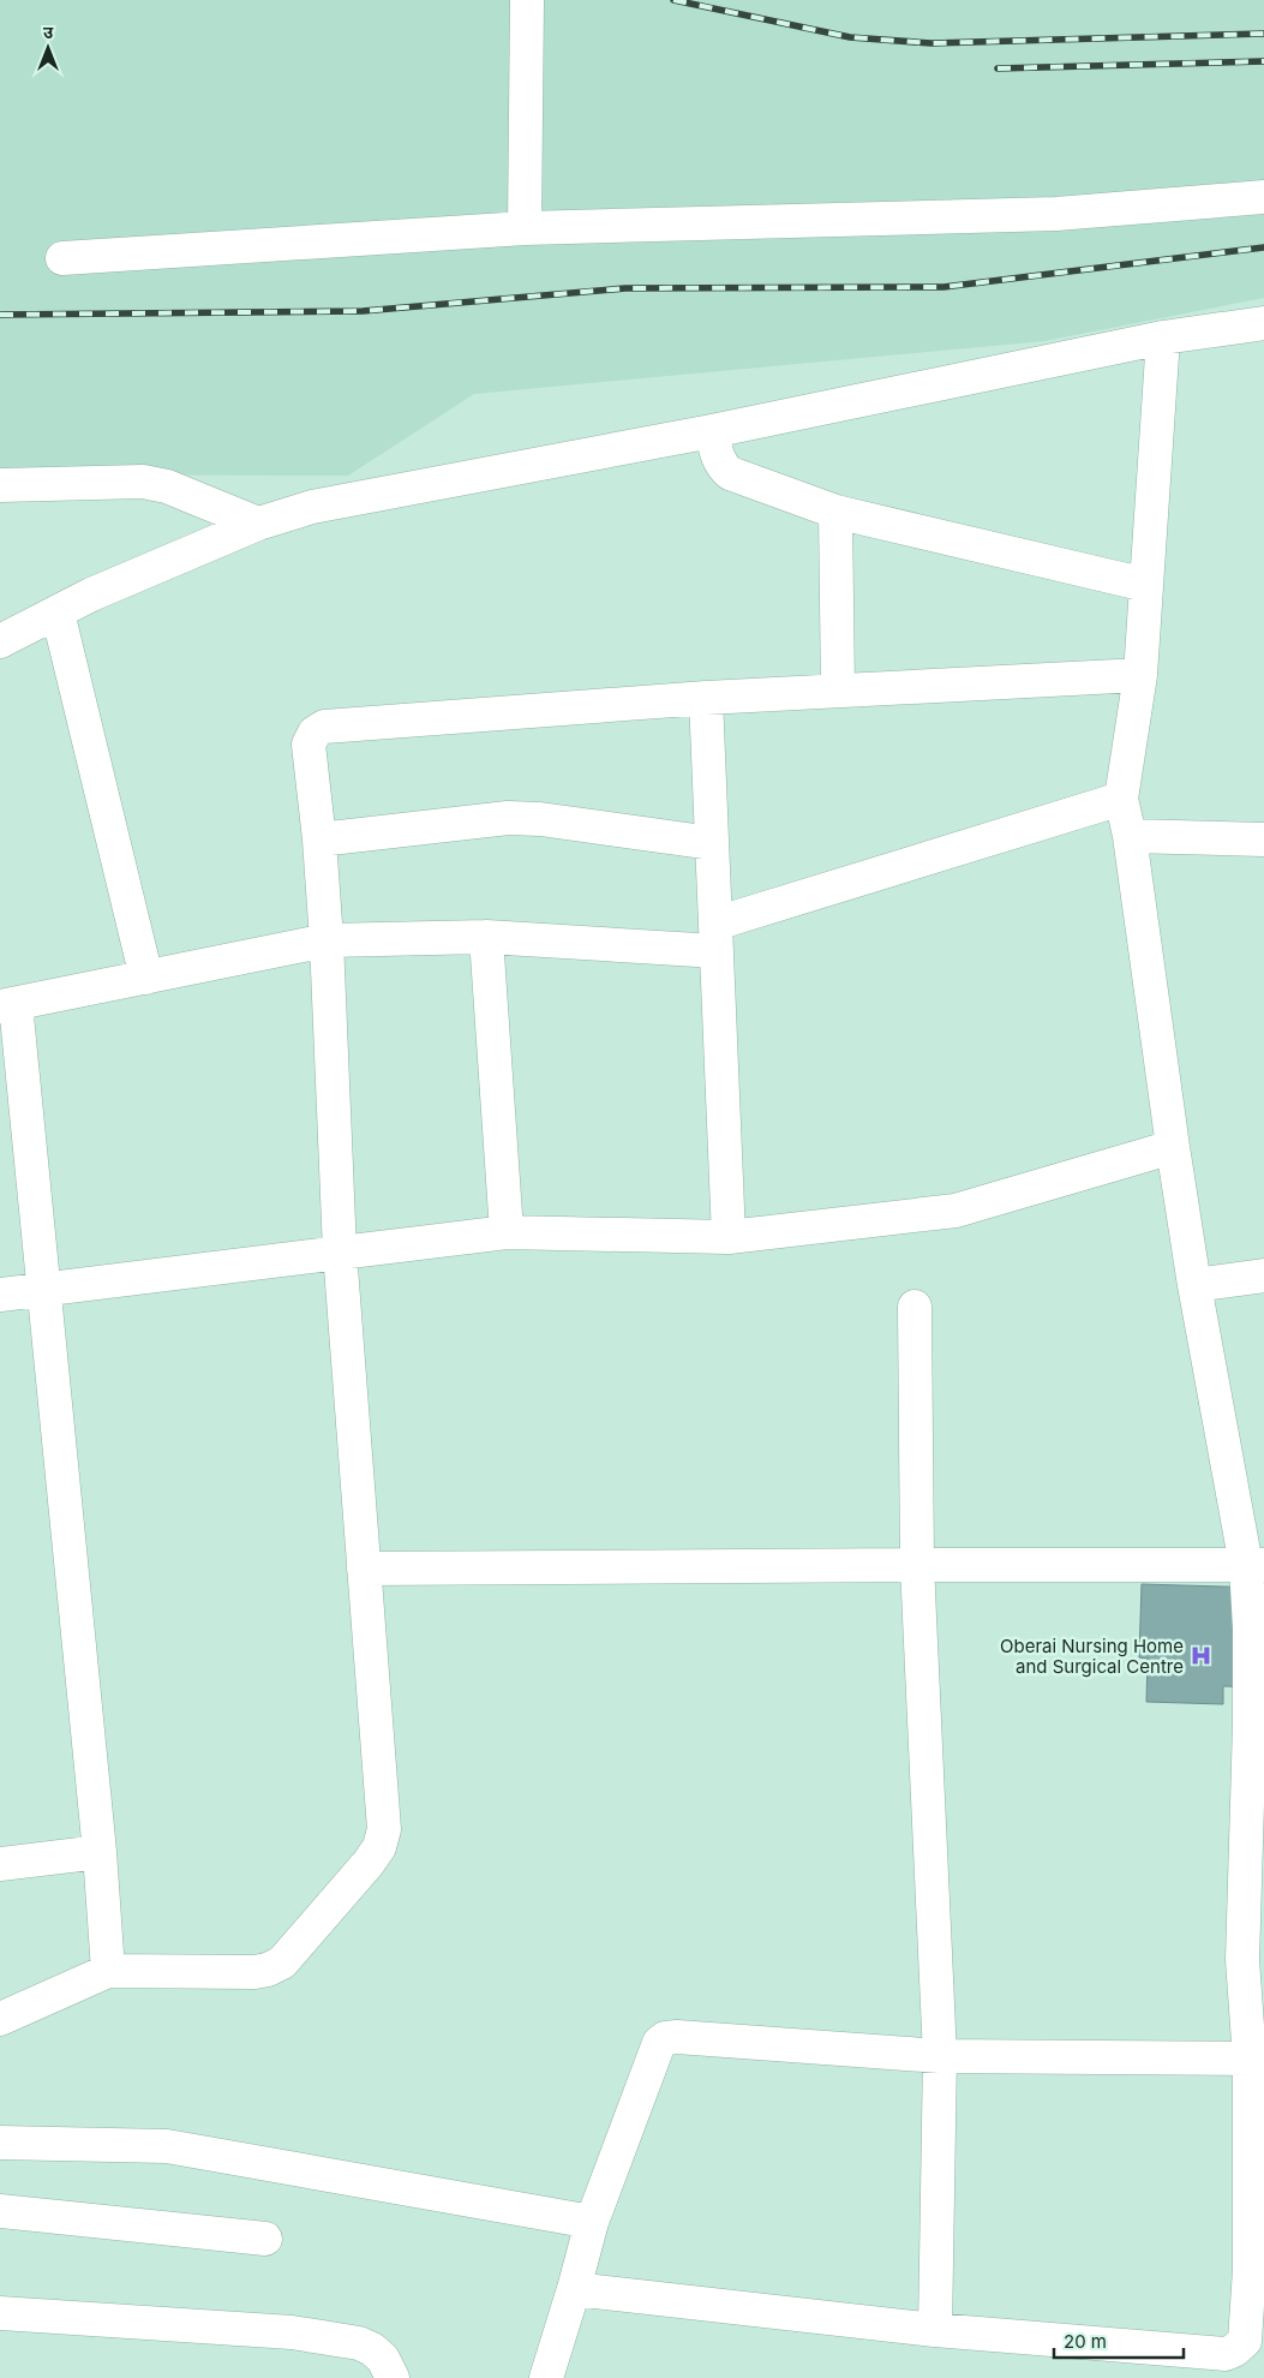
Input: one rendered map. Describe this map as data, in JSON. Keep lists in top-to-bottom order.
{
  "places": {
    "hospital": ["Oberai Nursing Home and Surgical Centre"]
  },
  "scale_bar": "20 m",
  "north": "top"
}
